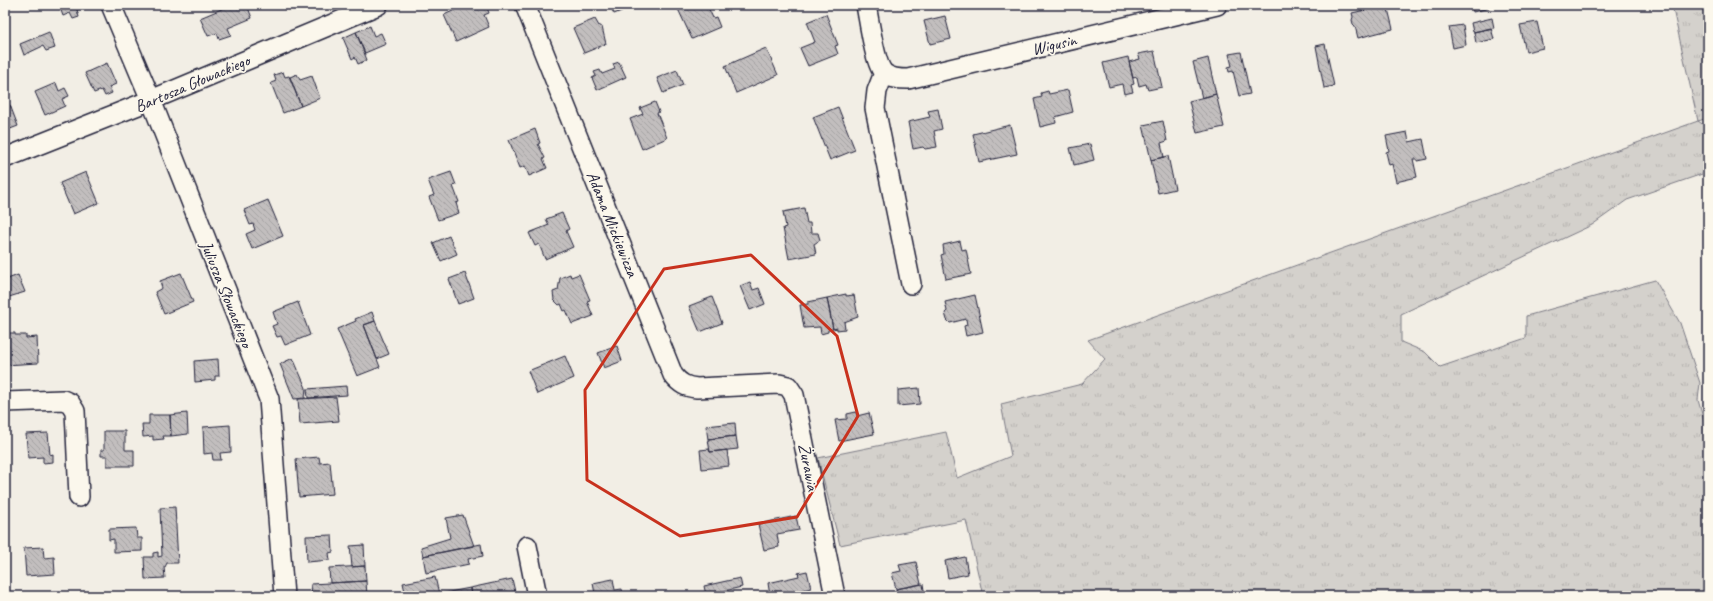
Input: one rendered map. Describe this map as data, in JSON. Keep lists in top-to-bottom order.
{
  "streets": {
    "street": [
      "Wigusin",
      "Bartosza Głowackiego",
      "Adama Mickiewicza",
      "Juliusza Słowackiego",
      "Żurawia"
    ]
  },
  "crossings": [
    ["Bartosza Głowackiego", "Juliusza Słowackiego"],
    ["Adama Mickiewicza", "Żurawia"]
  ]
}
